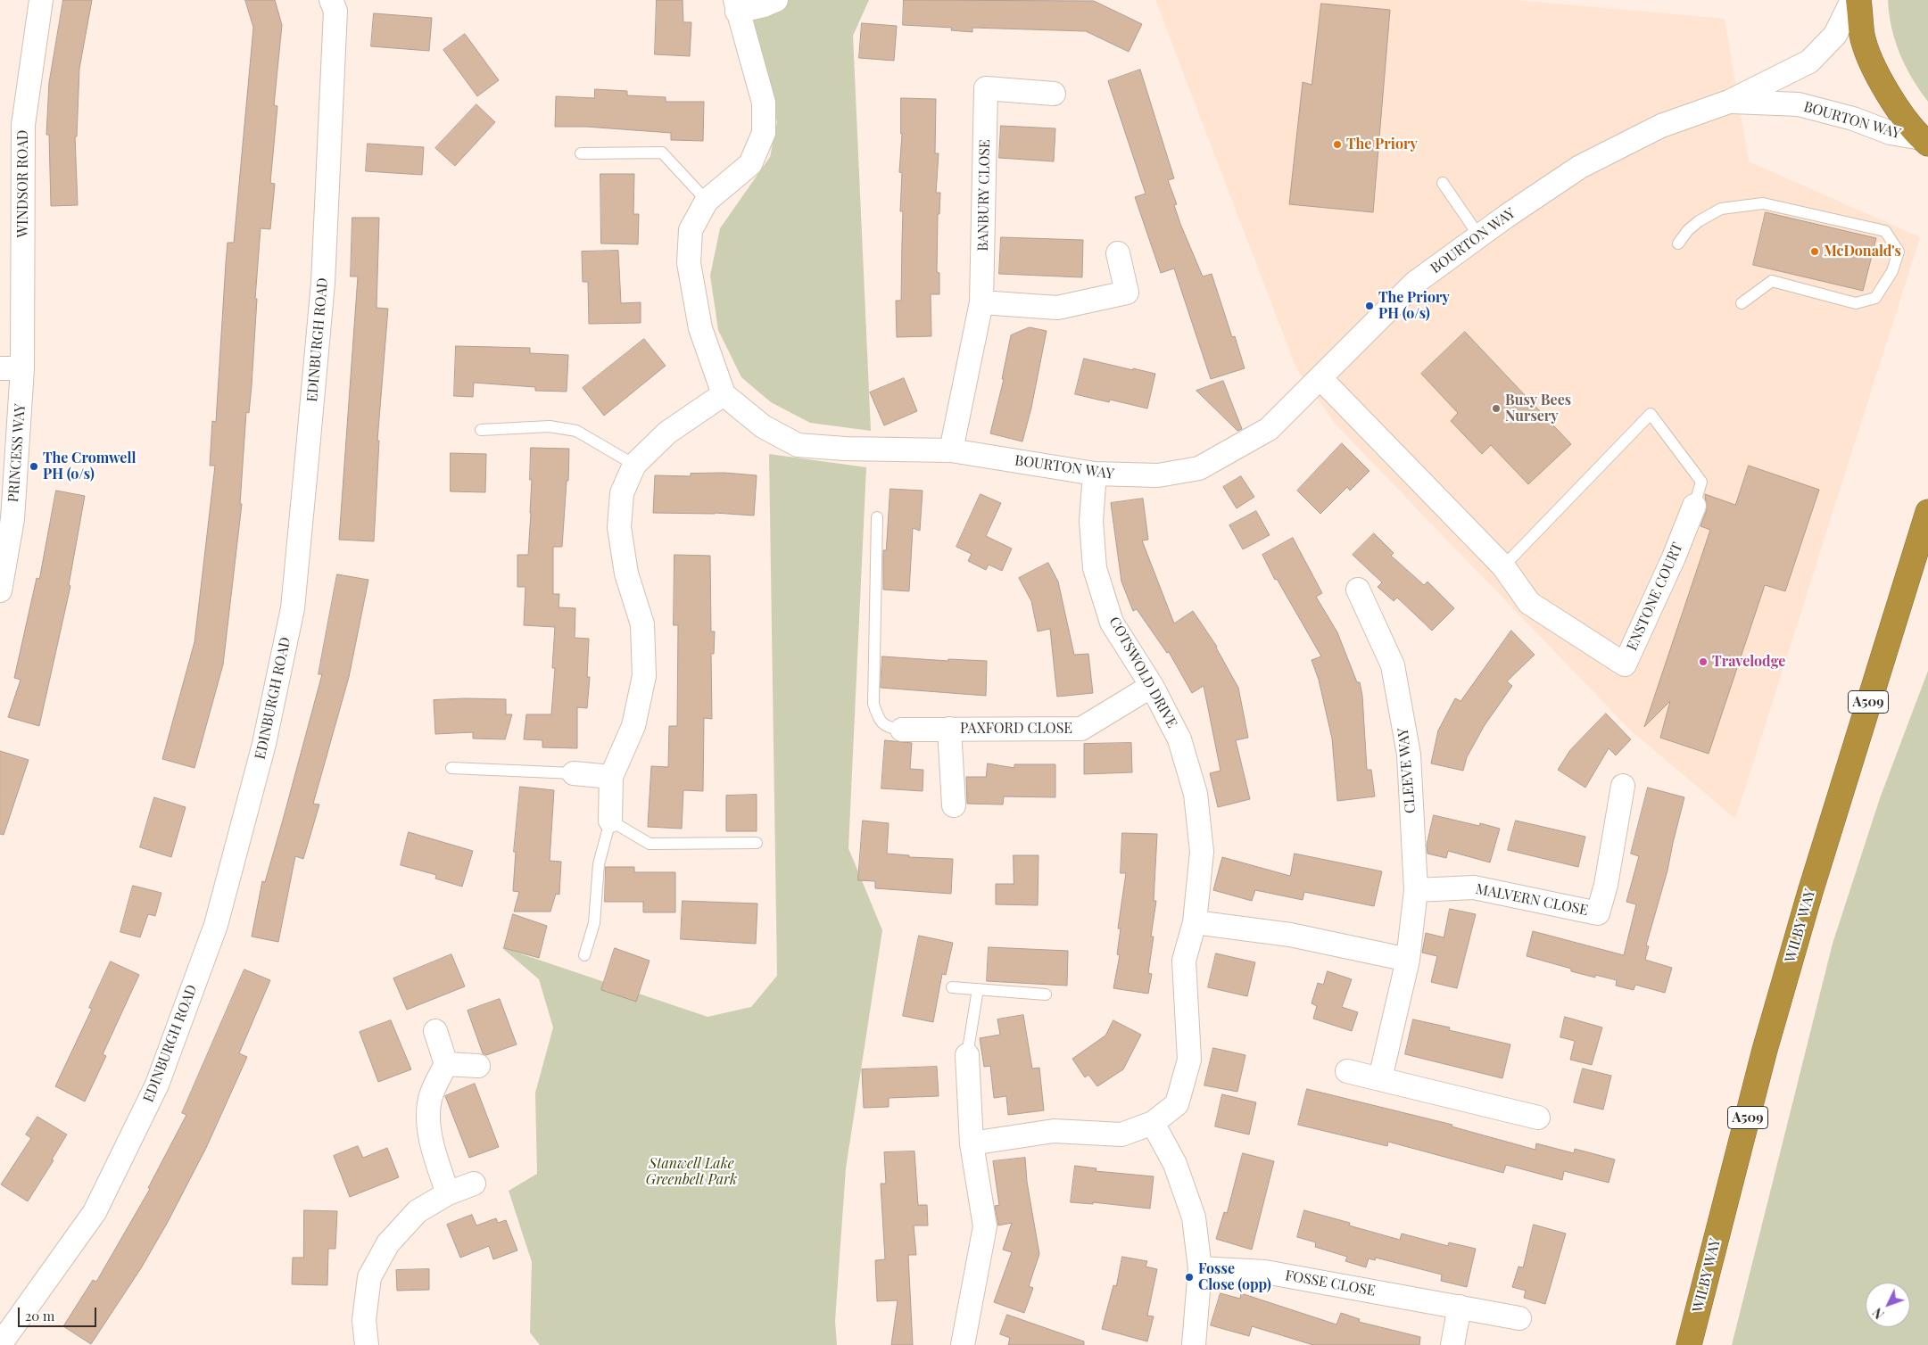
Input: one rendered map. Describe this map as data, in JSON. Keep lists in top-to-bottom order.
{
  "streets": {
    "highway": ["A509", "WILBY WAY"],
    "street": [
      "BOURTON WAY",
      "WINDSOR ROAD",
      "BANBURY CLOSE",
      "EDINBURGH ROAD",
      "PRINCESS WAY",
      "ENSTONE COURT",
      "COTSWOLD DRIVE",
      "PAXFORD CLOSE",
      "CLEEVE WAY",
      "MALVERN CLOSE",
      "FOSSE CLOSE"
    ]
  },
  "crossings": [
    ["BOURTON WAY", "BANBURY CLOSE"],
    ["BOURTON WAY", "ENSTONE COURT"],
    ["BOURTON WAY", "COTSWOLD DRIVE"],
    ["WINDSOR ROAD", "PRINCESS WAY"],
    ["COTSWOLD DRIVE", "PAXFORD CLOSE"],
    ["CLEEVE WAY", "MALVERN CLOSE"]
  ],
  "parks": ["Stanwell Lake Greenbelt Park"],
  "places": [
    "The Priory",
    "McDonald's",
    "The Priory PH (o/s)",
    "Busy Bees Nursery",
    "The Cromwell PH (o/s)",
    "Travelodge",
    "Fosse Close (opp)"
  ],
  "scale_bar": "20 m",
  "north": "bottom left"
}
